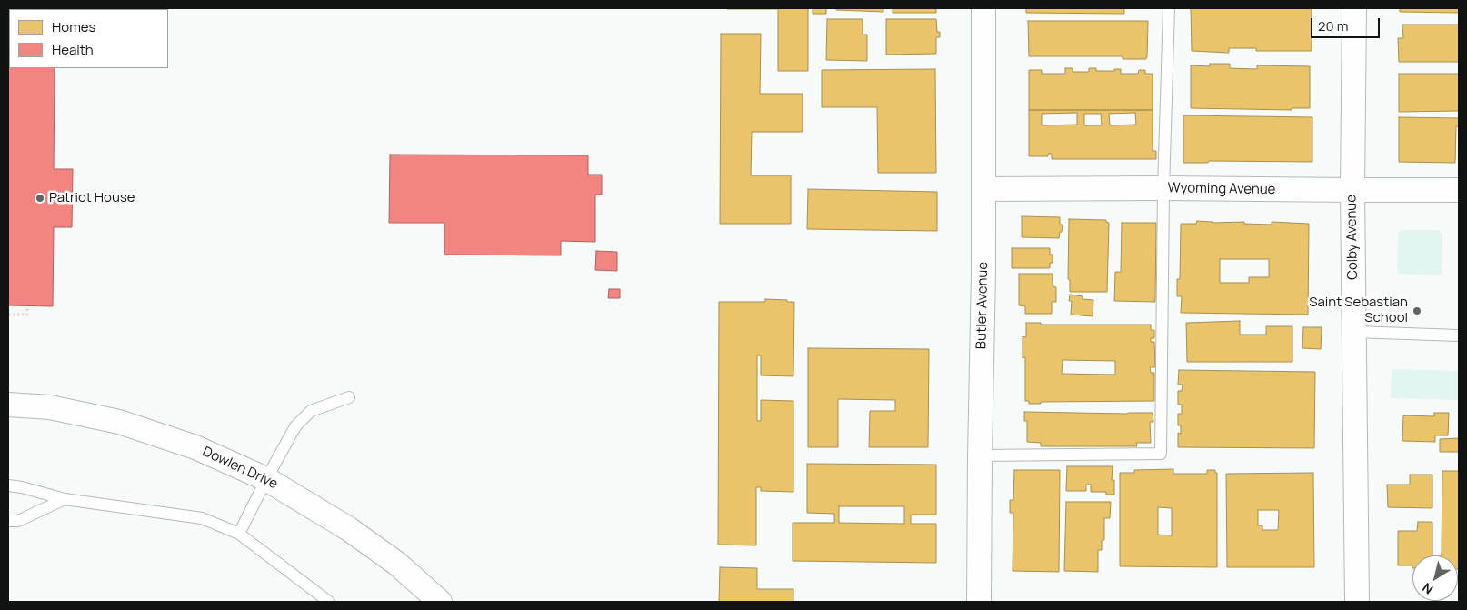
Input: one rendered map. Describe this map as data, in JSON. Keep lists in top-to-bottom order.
{
  "streets": {
    "street": [
      "Wyoming Avenue",
      "Colby Avenue",
      "Butler Avenue",
      "Dowlen Drive"
    ]
  },
  "crossings": [
    ["Wyoming Avenue", "Colby Avenue"],
    ["Wyoming Avenue", "Butler Avenue"]
  ],
  "places": ["Patriot House", "Saint Sebastian School"],
  "legend": ["Homes", "Health"],
  "scale_bar": "20 m",
  "north": "bottom left"
}
